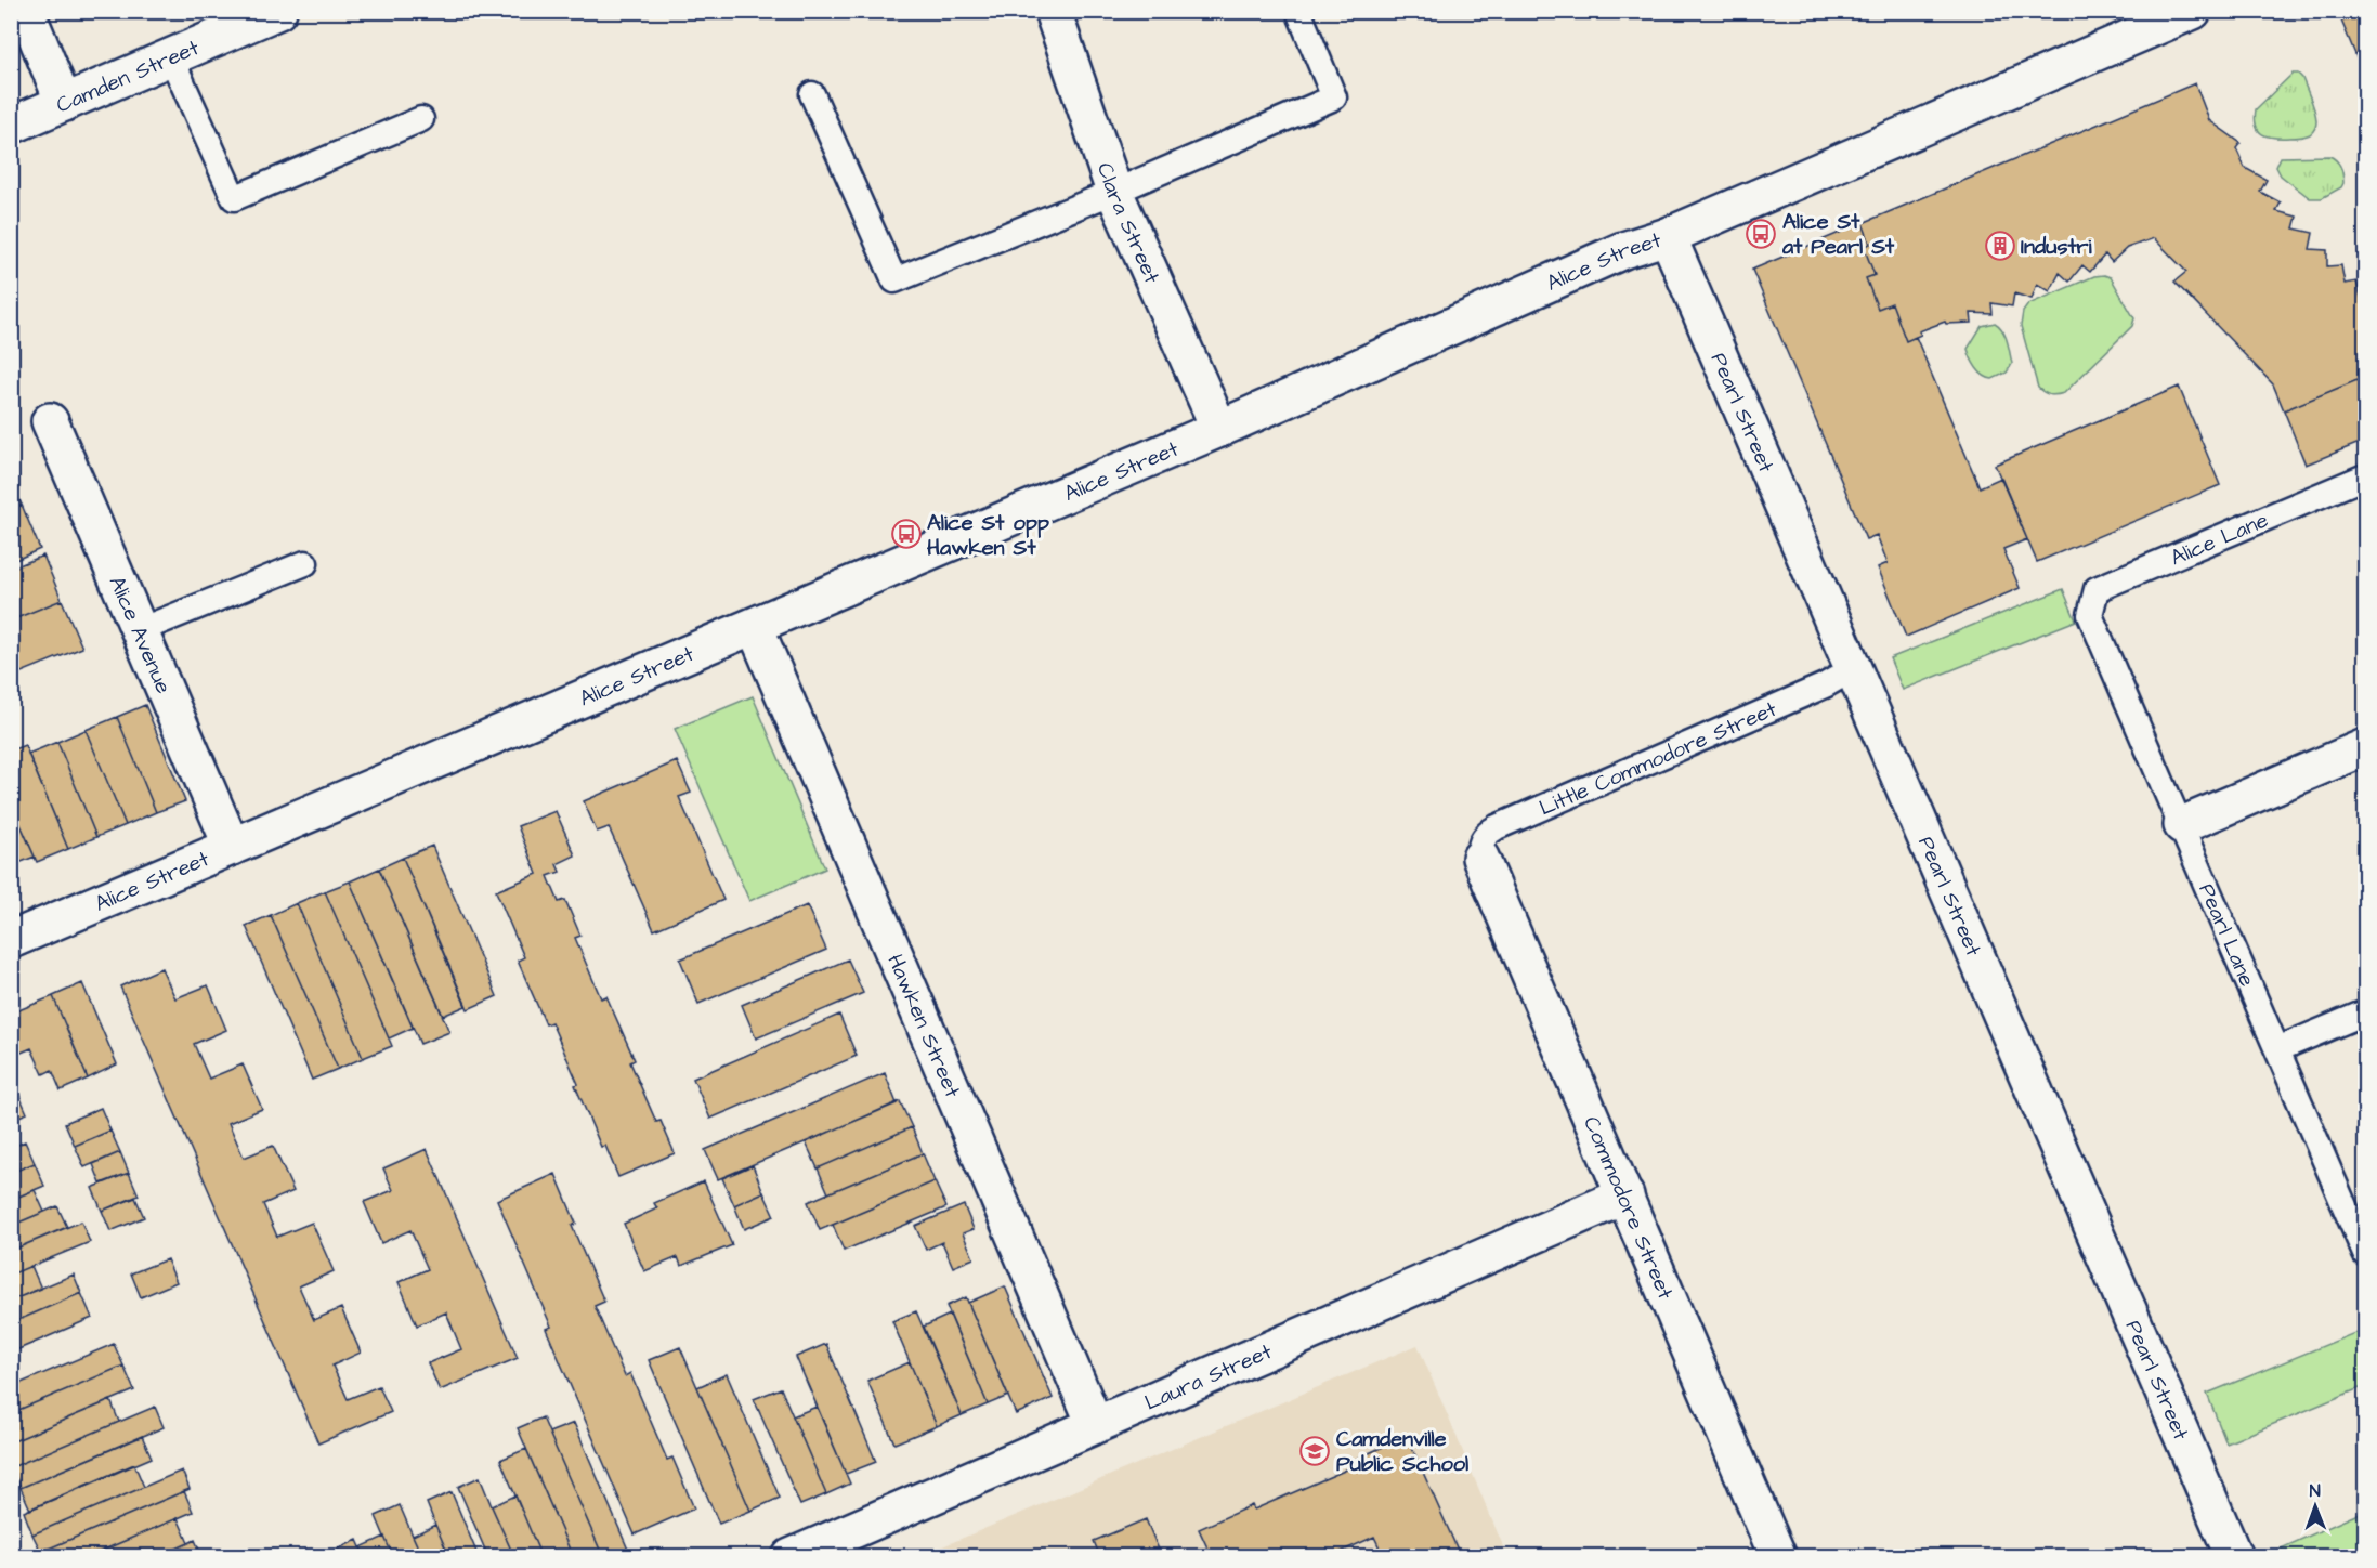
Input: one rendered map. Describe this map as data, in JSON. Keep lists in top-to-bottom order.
{
  "streets": {
    "street": [
      "Camden Street",
      "Clara Street",
      "Alice Street",
      "Pearl Street",
      "Alice Avenue",
      "Hawken Street",
      "Commodore Street",
      "Laura Street"
    ],
    "lane": ["Alice Lane", "Little Commodore Street", "Pearl Lane"]
  },
  "crossings": [
    ["Clara Street", "Alice Street"],
    ["Alice Street", "Pearl Street"],
    ["Alice Street", "Alice Avenue"],
    ["Alice Street", "Hawken Street"],
    ["Pearl Street", "Little Commodore Street"],
    ["Alice Lane", "Pearl Lane"],
    ["Little Commodore Street", "Commodore Street"],
    ["Hawken Street", "Laura Street"],
    ["Commodore Street", "Laura Street"]
  ],
  "places": {
    "bus stop": ["Alice St at Pearl St", "Alice St opp Hawken St"],
    "building": ["Industri"],
    "school or university": ["Camdenville Public School"]
  },
  "north": "top"
}
